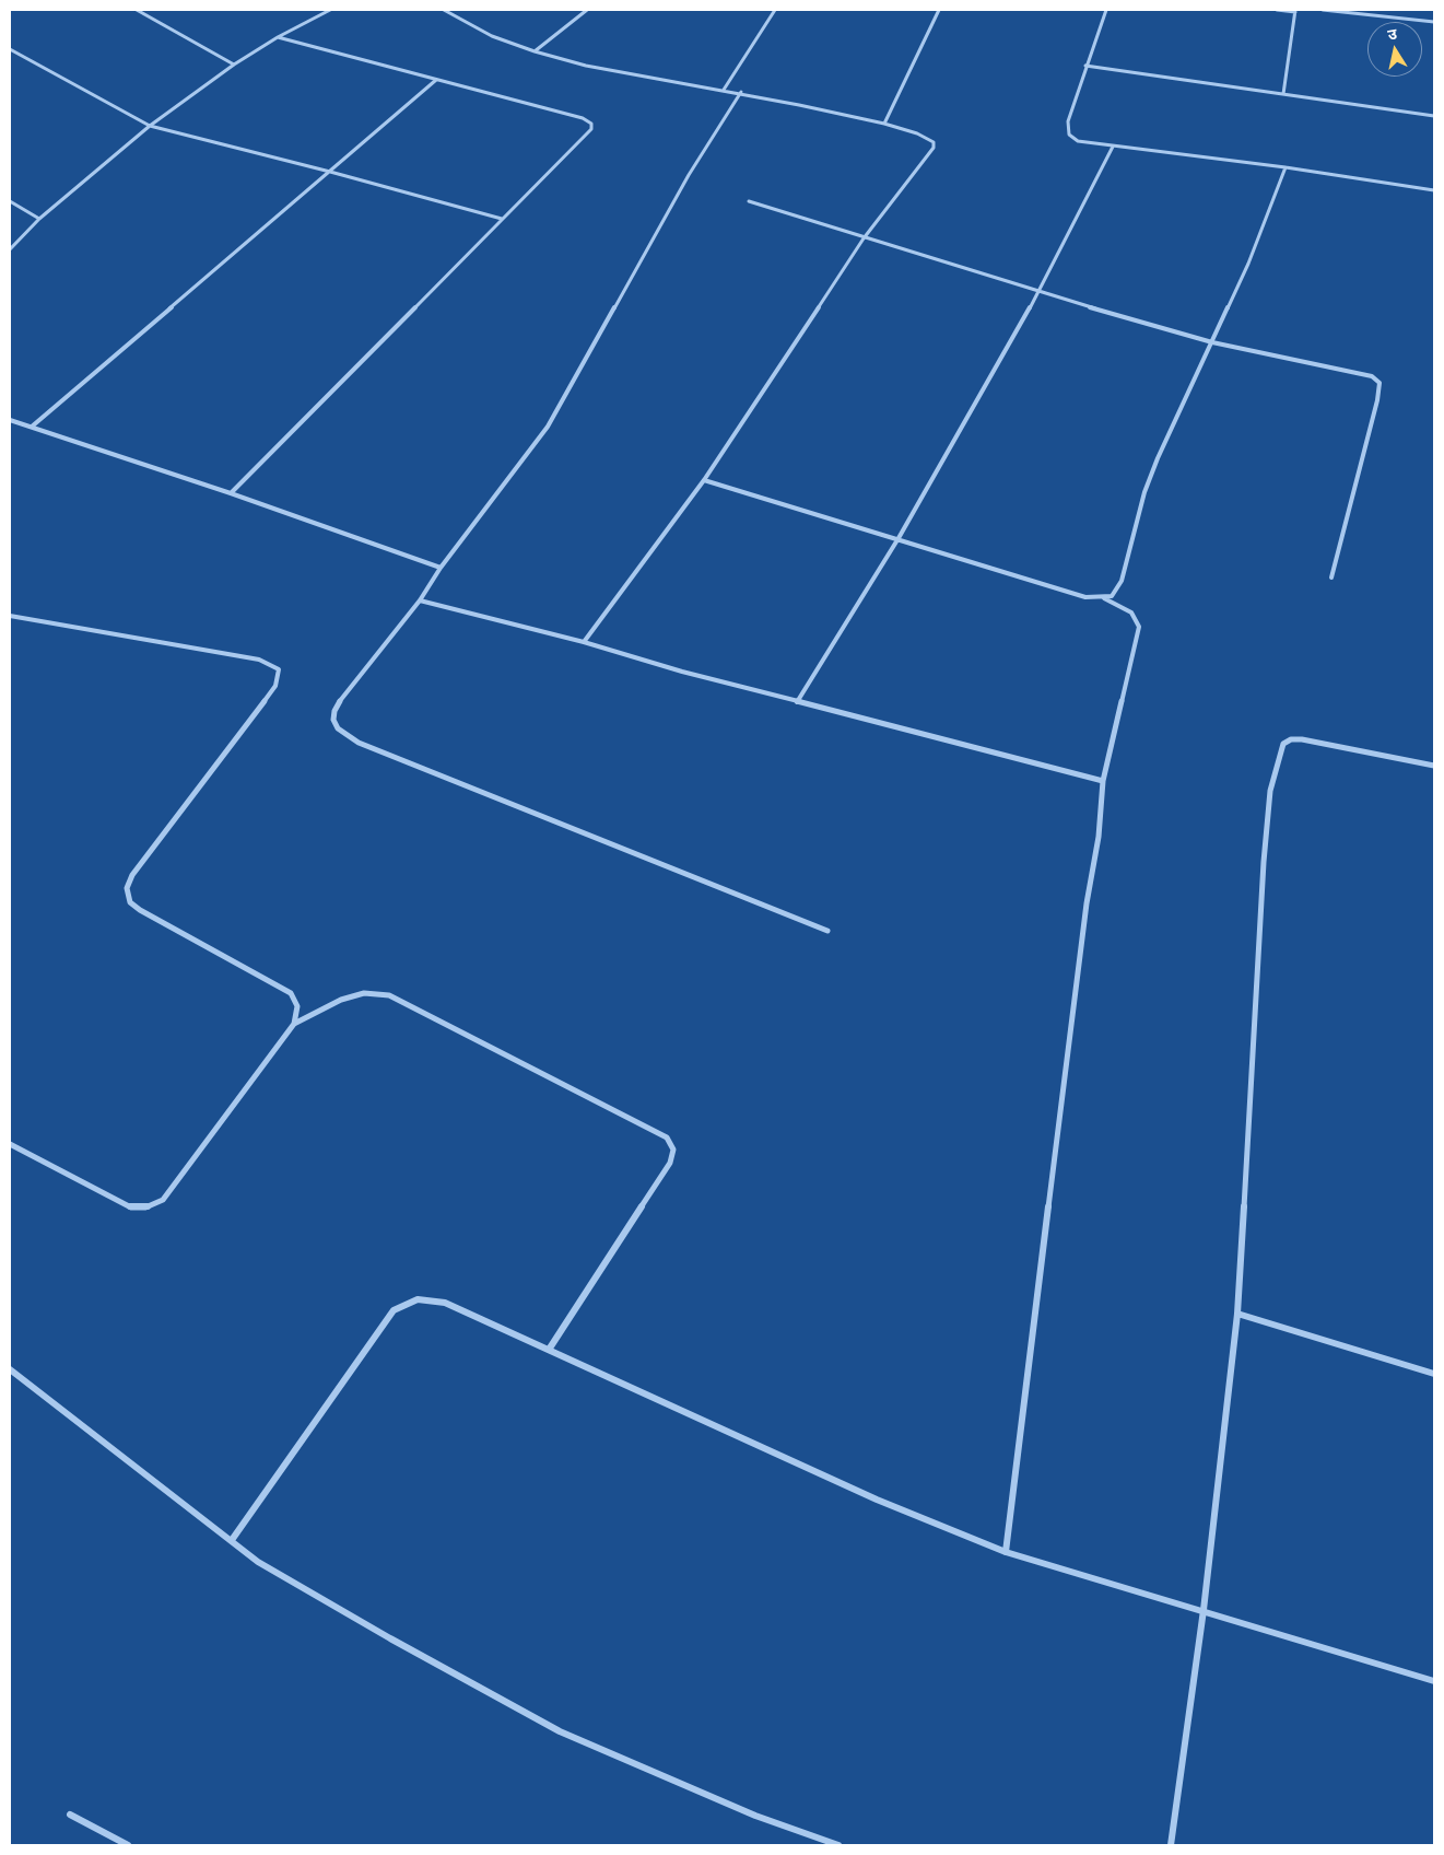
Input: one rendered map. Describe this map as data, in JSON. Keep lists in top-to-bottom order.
{
  "north": "top"
}
